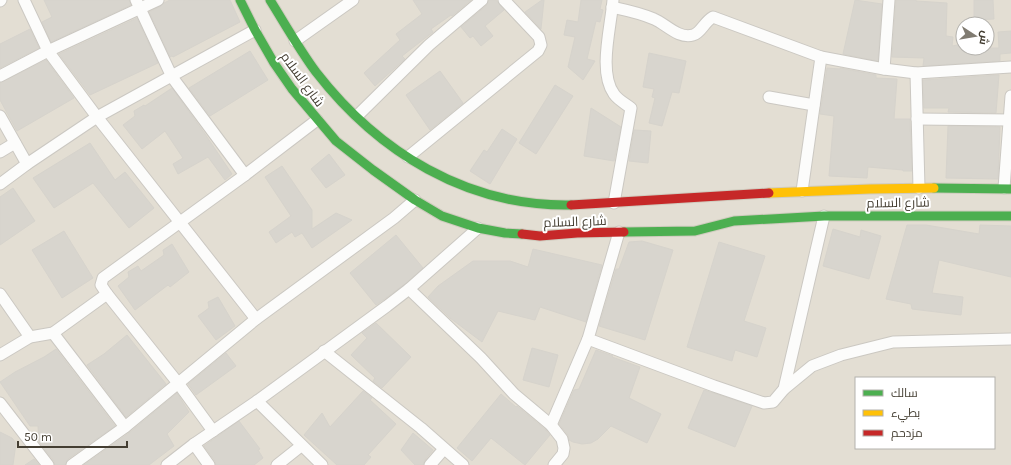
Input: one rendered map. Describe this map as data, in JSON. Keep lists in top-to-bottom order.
{
  "streets": {
    "street": ["شارع السلام"]
  },
  "legend": ["سالك", "بطيء", "مزدحم"],
  "scale_bar": "50 m",
  "north": "right"
}
